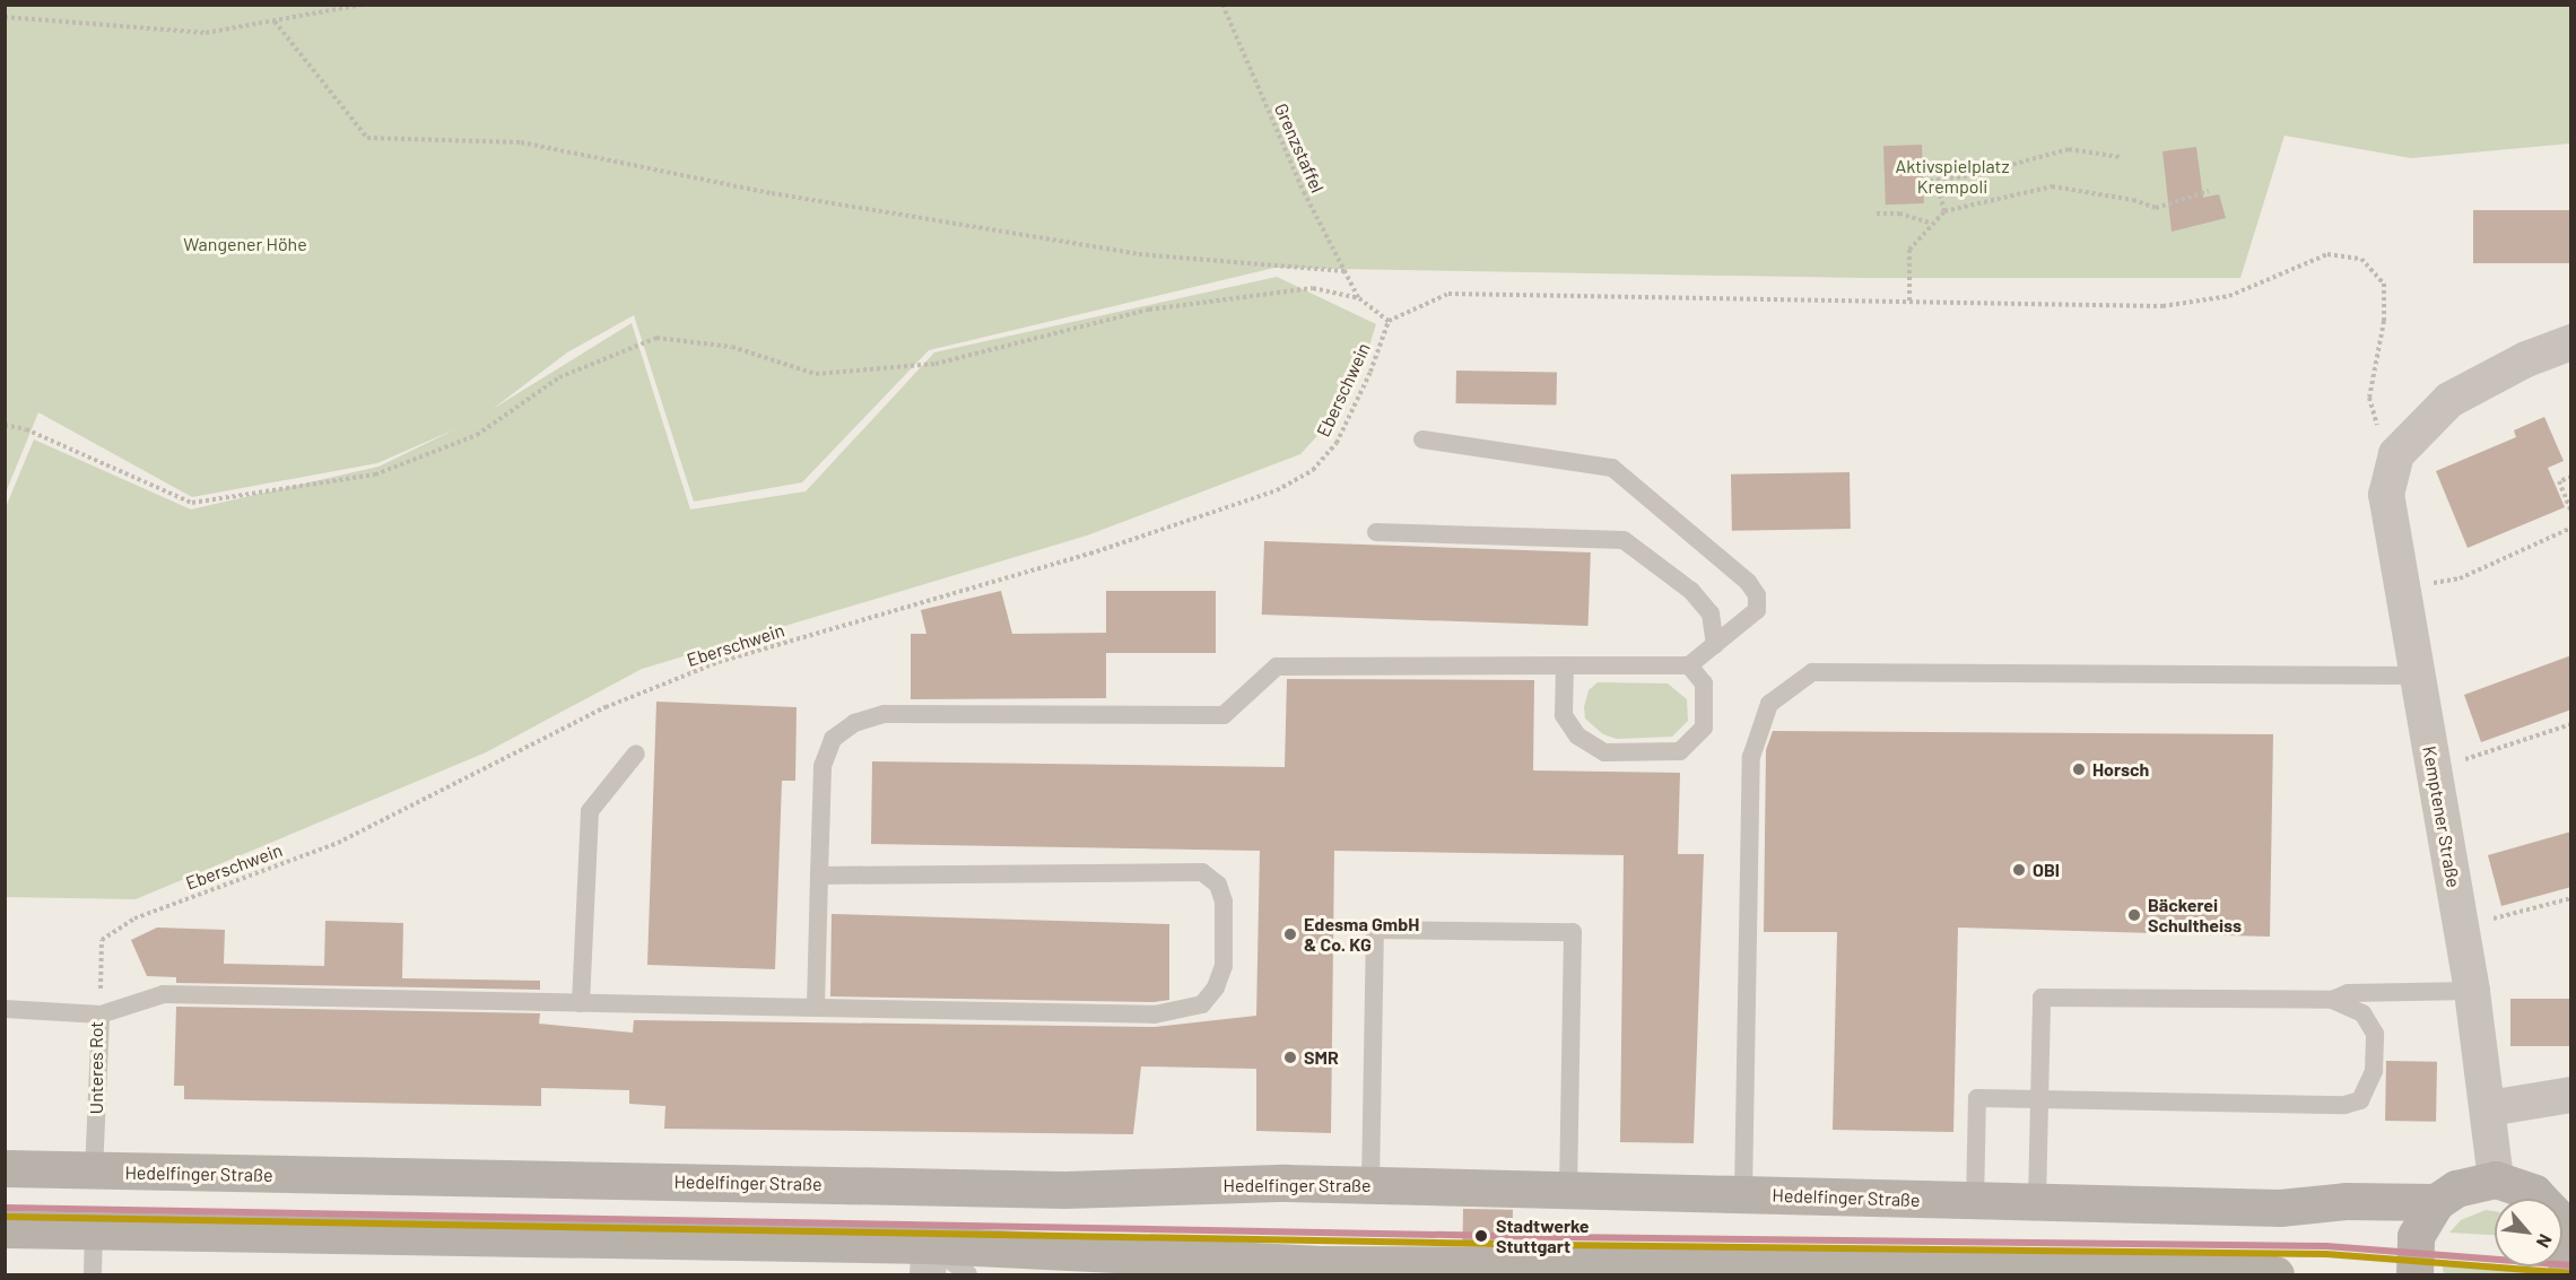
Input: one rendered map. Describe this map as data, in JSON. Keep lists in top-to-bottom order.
{
  "streets": {
    "street": ["Kemptener Straße", "Hedelfinger Straße"],
    "lane": ["Unteres Rot"],
    "path": ["Grenzstaffel", "Eberschwein"]
  },
  "crossings": [
    ["Eberschwein", "Unteres Rot"],
    ["Kemptener Straße", "Hedelfinger Straße"],
    ["Unteres Rot", "Hedelfinger Straße"]
  ],
  "parks": ["Aktivspielplatz Krempoli", "Wangener Höhe"],
  "places": [
    "Horsch",
    "OBI",
    "Bäckerei Schultheiss",
    "Edesma GmbH & Co. KG",
    "SMR",
    "Stadtwerke Stuttgart"
  ],
  "north": "bottom right"
}
